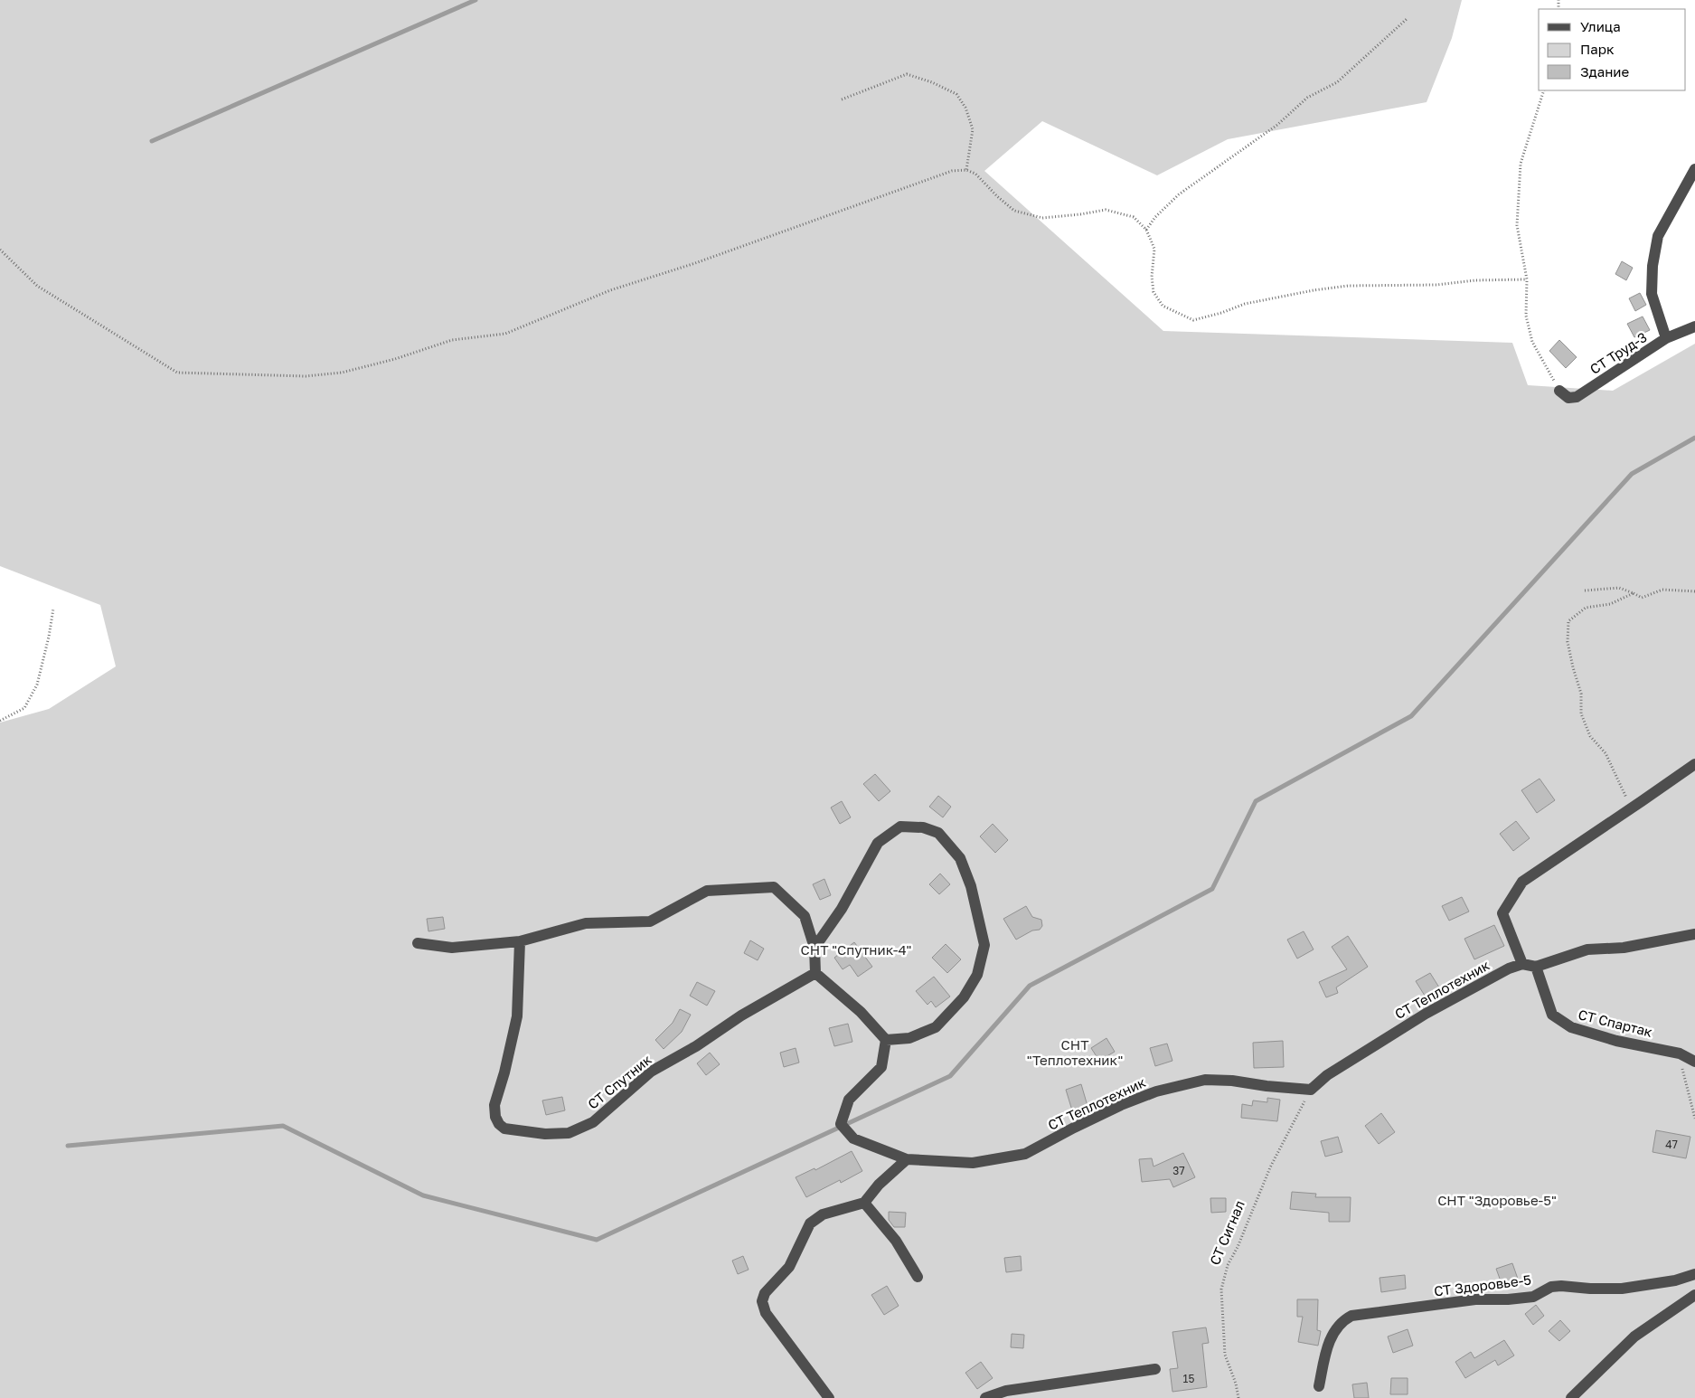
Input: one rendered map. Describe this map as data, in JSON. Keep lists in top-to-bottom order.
{
  "streets": {
    "street": [
      "СТ Труд-3",
      "СТ Теплотехник",
      "СТ Спартак",
      "СТ Спутник",
      "СТ Здоровье-5"
    ],
    "path": ["СТ Сигнал"]
  },
  "crossings": [
    ["СТ Теплотехник", "СТ Сигнал"]
  ],
  "parks": ["СНТ \"Спутник-4\"", "СНТ \"Теплотехник\"", "СНТ \"Здоровье-5\""],
  "house_numbers": ["47", "37", "15"],
  "legend": ["Улица", "Парк", "Здание"]
}
